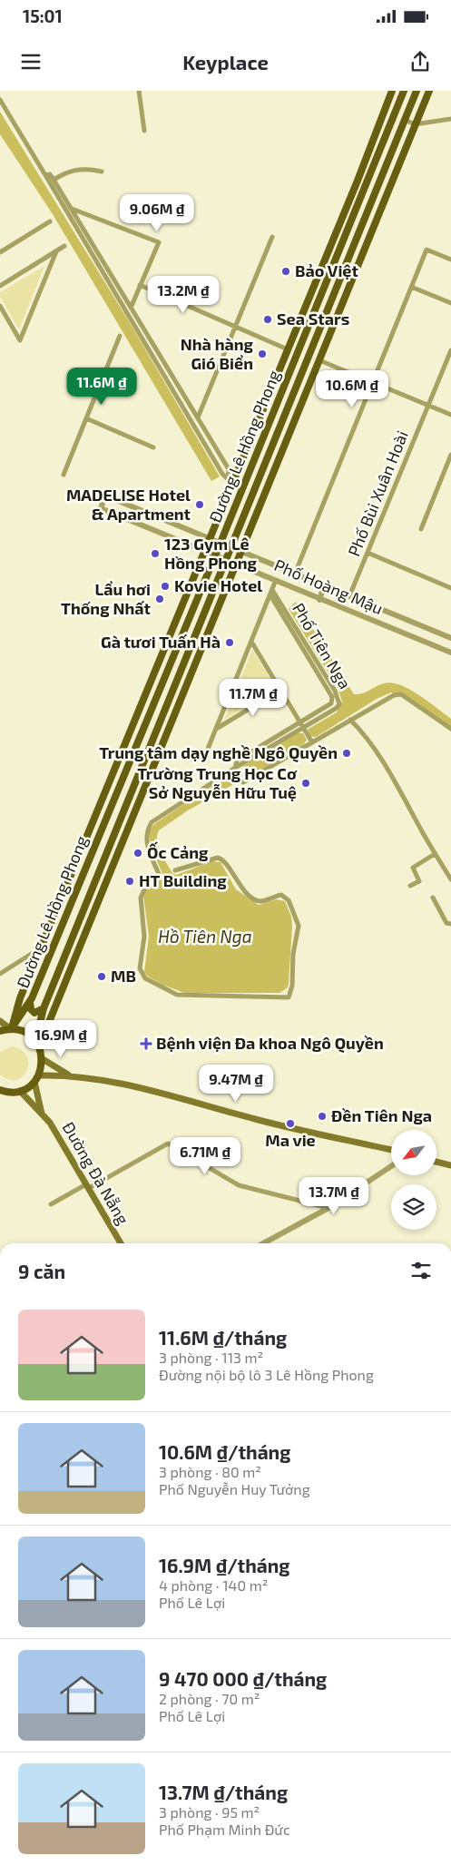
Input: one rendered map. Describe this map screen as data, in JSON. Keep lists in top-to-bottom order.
{
  "streets": {
    "main road": ["Đường Lê Hồng Phong", "Đường Đà Nẵng"],
    "street": ["Phố Bùi Xuân Hoài", "Phố Hoàng Mậu", "Phố Tiên Nga"]
  },
  "crossings": [
    ["Đường Lê Hồng Phong", "Phố Hoàng Mậu"],
    ["Phố Bùi Xuân Hoài", "Phố Hoàng Mậu"]
  ],
  "water": ["Hồ Tiên Nga"],
  "places": {
    "other": [
      "Bảo Việt",
      "Sea Stars",
      "Nhà hàng Gió Biển",
      "MADELISE Hotel & Apartment",
      "123 Gym Lê Hồng Phong",
      "Kovie Hotel",
      "Lẩu hơi Thống Nhất",
      "Gà tươi Tuấn Hà",
      "Trung tâm dạy nghề Ngô Quyền",
      "Trường Trung Học Cơ Sở Nguyễn Hữu Tuệ",
      "Ốc Cảng",
      "HT Building",
      "MB",
      "Đền Tiên Nga",
      "Ma vie"
    ],
    "health": ["Bệnh viện Đa khoa Ngô Quyền"]
  },
  "north": "bottom left",
  "page": {
    "status": "15:01",
    "header": "Keyplace",
    "price": [
      "9.06M ₫",
      "13.2M ₫",
      "11.6M ₫",
      "10.6M ₫",
      "11.7M ₫",
      "16.9M ₫",
      "9.47M ₫",
      "6.71M ₫",
      "13.7M ₫"
    ],
    "heading": "9 căn",
    "list": [
      {
        "name": "11.6M ₫/tháng",
        "note": "3 phòng · 113 m² · Đường nội bộ lô 3 Lê Hồng Phong"
      },
      {
        "name": "10.6M ₫/tháng",
        "note": "3 phòng · 80 m² · Phố Nguyễn Huy Tưởng"
      },
      {
        "name": "16.9M ₫/tháng",
        "note": "4 phòng · 140 m² · Phố Lê Lợi"
      },
      {
        "name": "9 470 000 ₫/tháng",
        "note": "2 phòng · 70 m² · Phố Lê Lợi"
      },
      {
        "name": "13.7M ₫/tháng",
        "note": "3 phòng · 95 m² · Phố Phạm Minh Đức"
      }
    ]
  }
}
